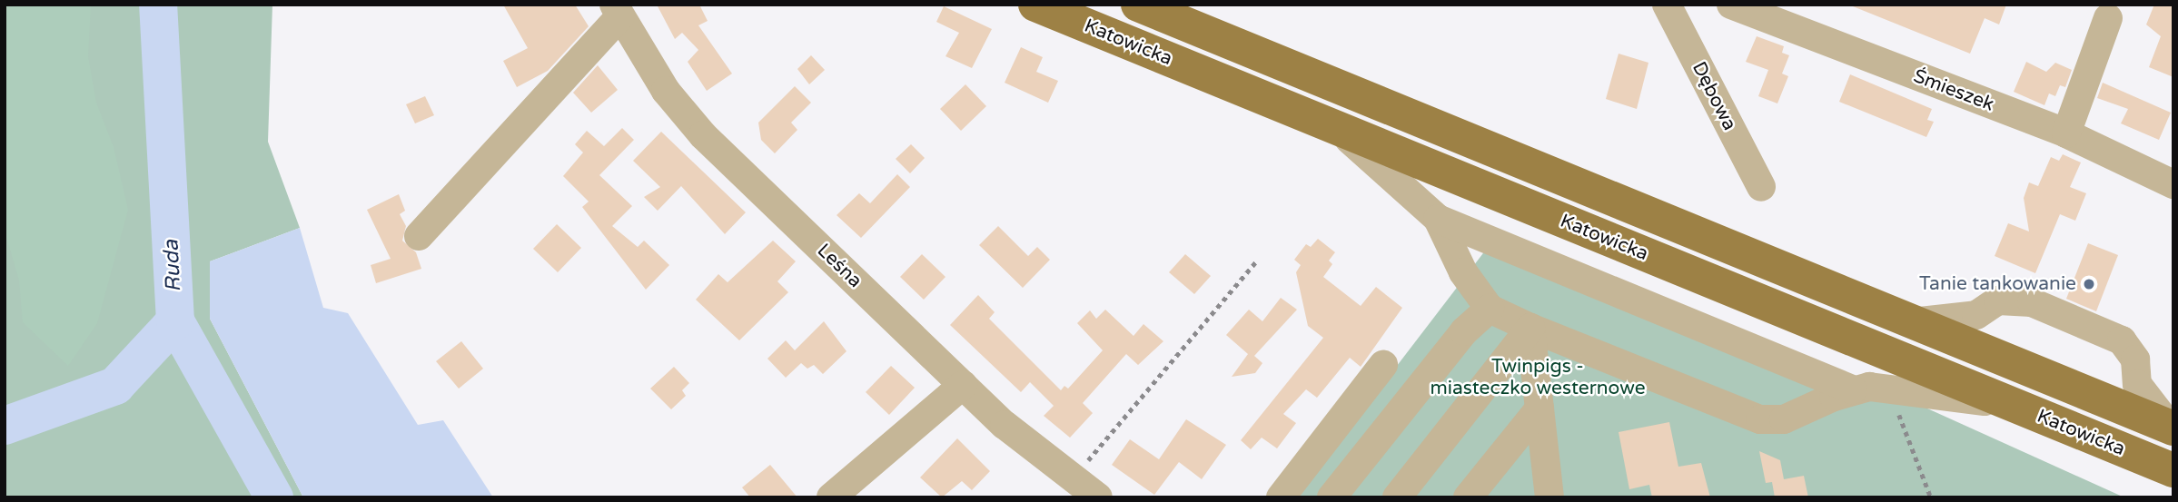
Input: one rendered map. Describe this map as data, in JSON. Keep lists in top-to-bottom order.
{
  "streets": {
    "main road": ["Katowicka"],
    "street": ["Śmieszek", "Dębowa", "Leśna"]
  },
  "water": ["Ruda"],
  "parks": ["Twinpigs - miasteczko westernowe"],
  "places": ["Tanie tankowanie"]
}
